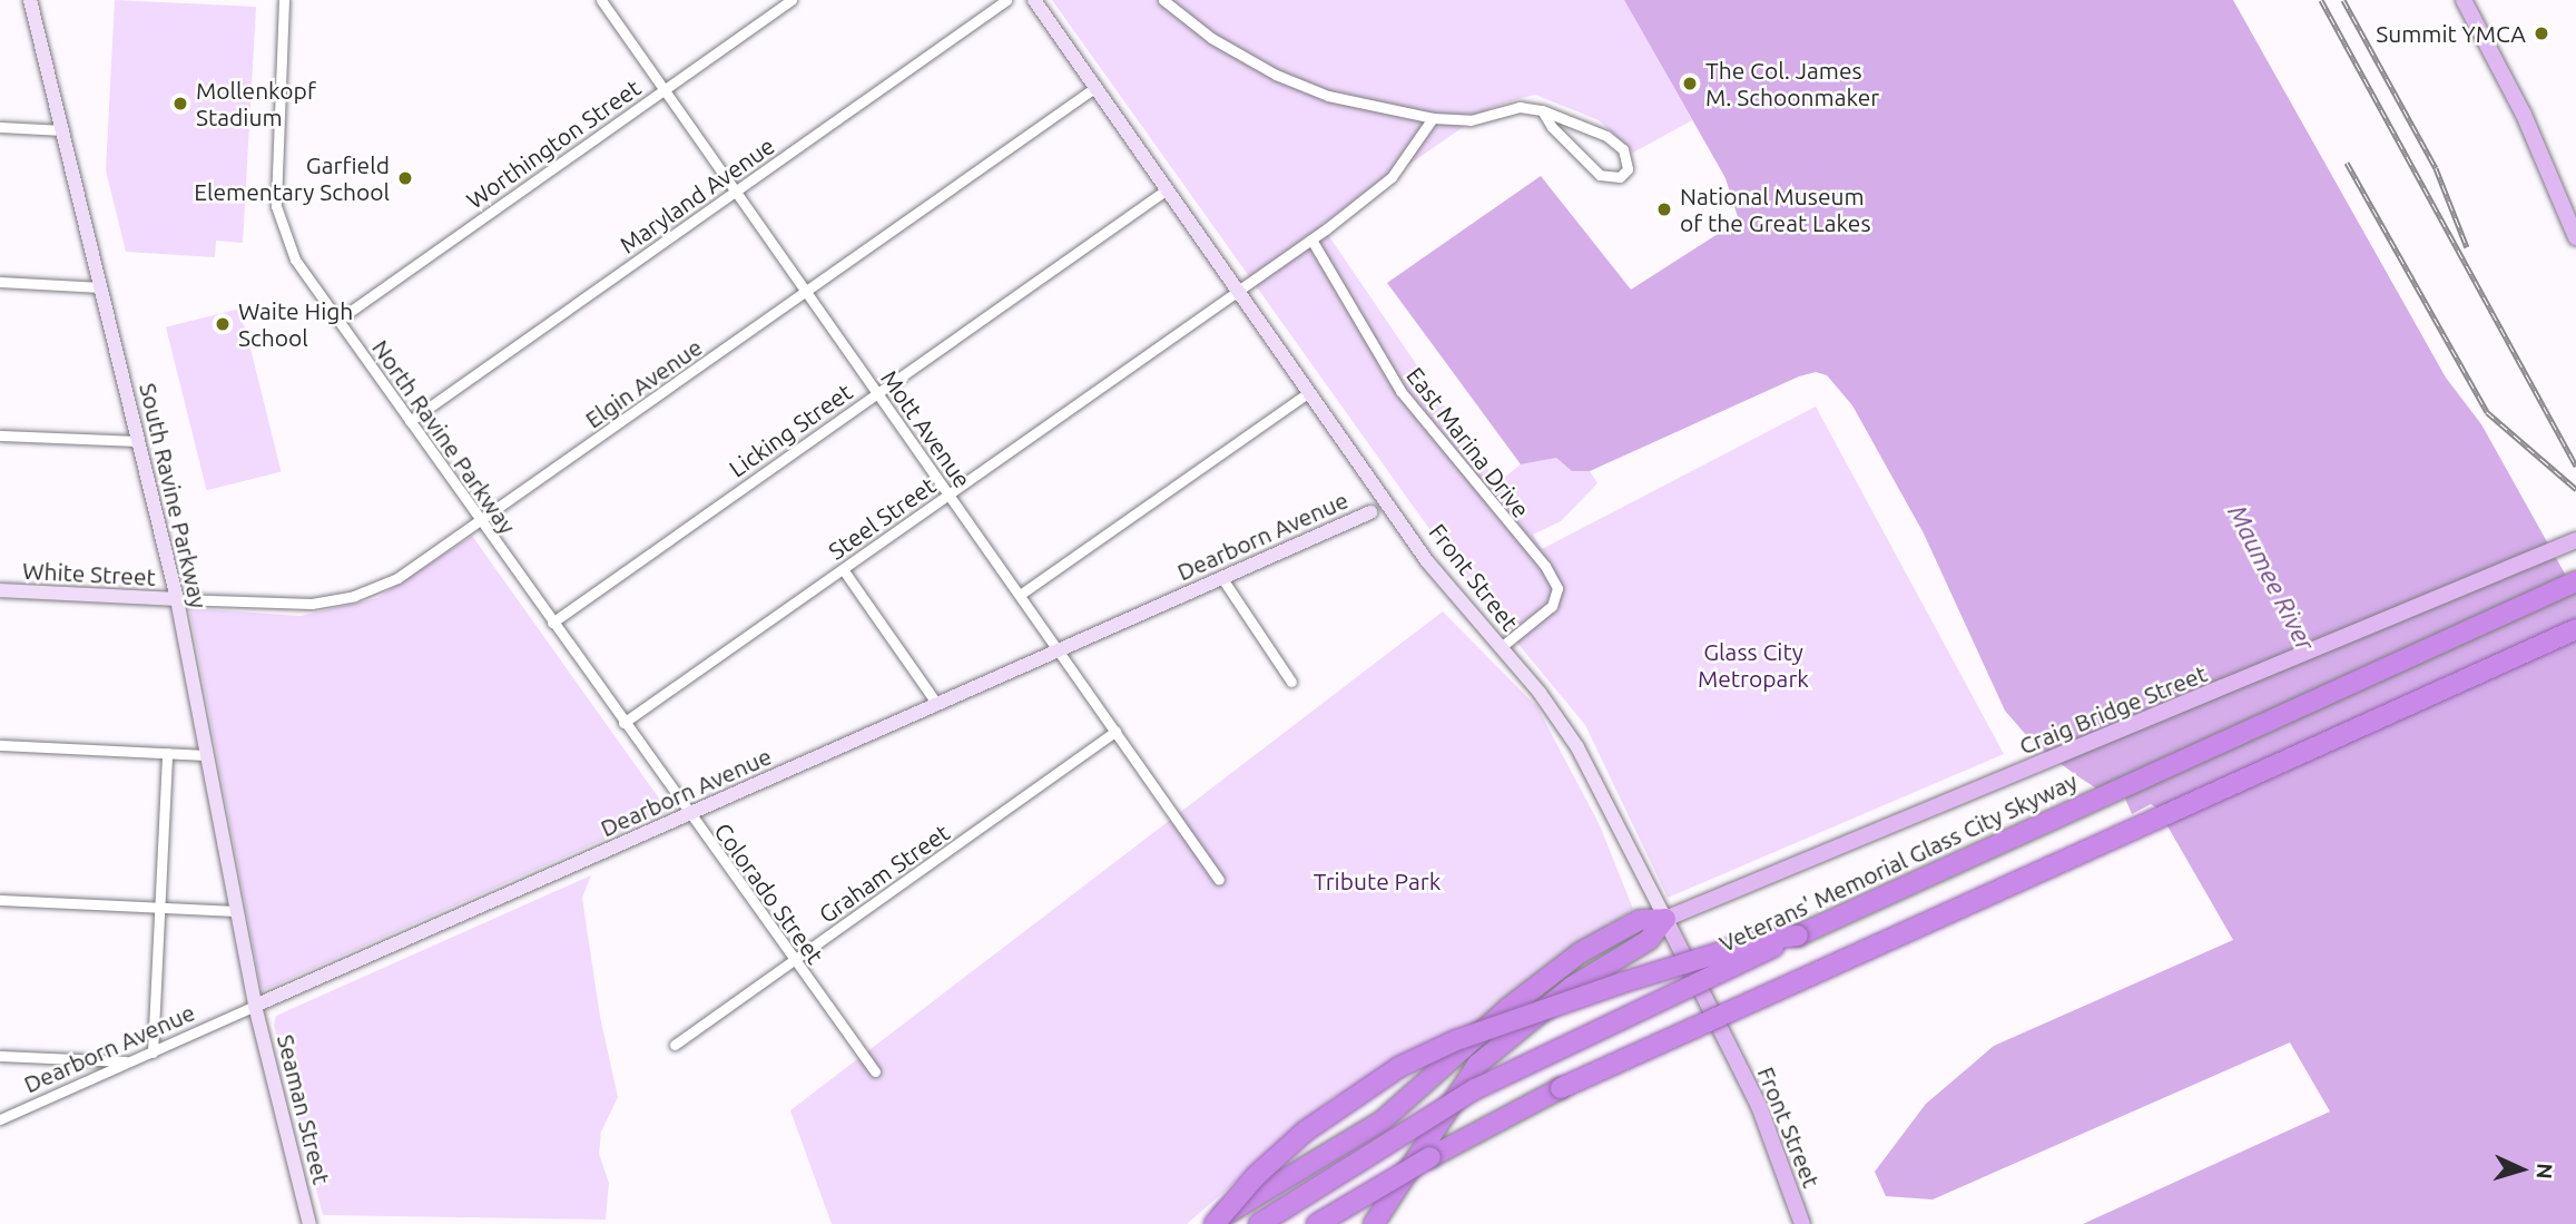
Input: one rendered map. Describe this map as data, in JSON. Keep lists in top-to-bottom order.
{
  "streets": {
    "highway": ["Veterans' Memorial Glass City Skyway"],
    "main road": ["Front Street", "Craig Bridge Street"],
    "street": [
      "Worthington Street",
      "Maryland Avenue",
      "Elgin Avenue",
      "Mott Avenue",
      "Licking Street",
      "North Ravine Parkway",
      "East Marina Drive",
      "South Ravine Parkway",
      "Steel Street",
      "Dearborn Avenue",
      "White Street",
      "Graham Street",
      "Colorado Street",
      "Seaman Street"
    ]
  },
  "crossings": [
    ["Worthington Street", "Mott Avenue"],
    ["Worthington Street", "North Ravine Parkway"],
    ["Maryland Avenue", "Mott Avenue"],
    ["Maryland Avenue", "North Ravine Parkway"],
    ["Elgin Avenue", "Mott Avenue"],
    ["Elgin Avenue", "North Ravine Parkway"],
    ["Elgin Avenue", "South Ravine Parkway"],
    ["Elgin Avenue", "White Street"],
    ["Elgin Avenue", "Front Street"],
    ["Mott Avenue", "Licking Street"],
    ["Mott Avenue", "Steel Street"],
    ["Mott Avenue", "Dearborn Avenue"],
    ["Mott Avenue", "Graham Street"],
    ["Licking Street", "North Ravine Parkway"],
    ["Licking Street", "Front Street"],
    ["Licking Street", "Colorado Street"],
    ["North Ravine Parkway", "Colorado Street"],
    ["East Marina Drive", "Steel Street"],
    ["East Marina Drive", "Front Street"],
    ["South Ravine Parkway", "Dearborn Avenue"],
    ["South Ravine Parkway", "White Street"],
    ["South Ravine Parkway", "Seaman Street"],
    ["Steel Street", "Front Street"],
    ["Steel Street", "Colorado Street"],
    ["Dearborn Avenue", "Front Street"],
    ["Dearborn Avenue", "Colorado Street"],
    ["Dearborn Avenue", "Seaman Street"],
    ["Front Street", "Craig Bridge Street"],
    ["Graham Street", "Colorado Street"]
  ],
  "water": ["Maumee River"],
  "parks": ["Glass City Metropark", "Tribute Park"],
  "places": [
    "Summit YMCA",
    "The Col. James M. Schoonmaker",
    "Mollenkopf Stadium",
    "Garfield Elementary School",
    "National Museum of the Great Lakes",
    "Waite High School"
  ],
  "north": "right"
}
